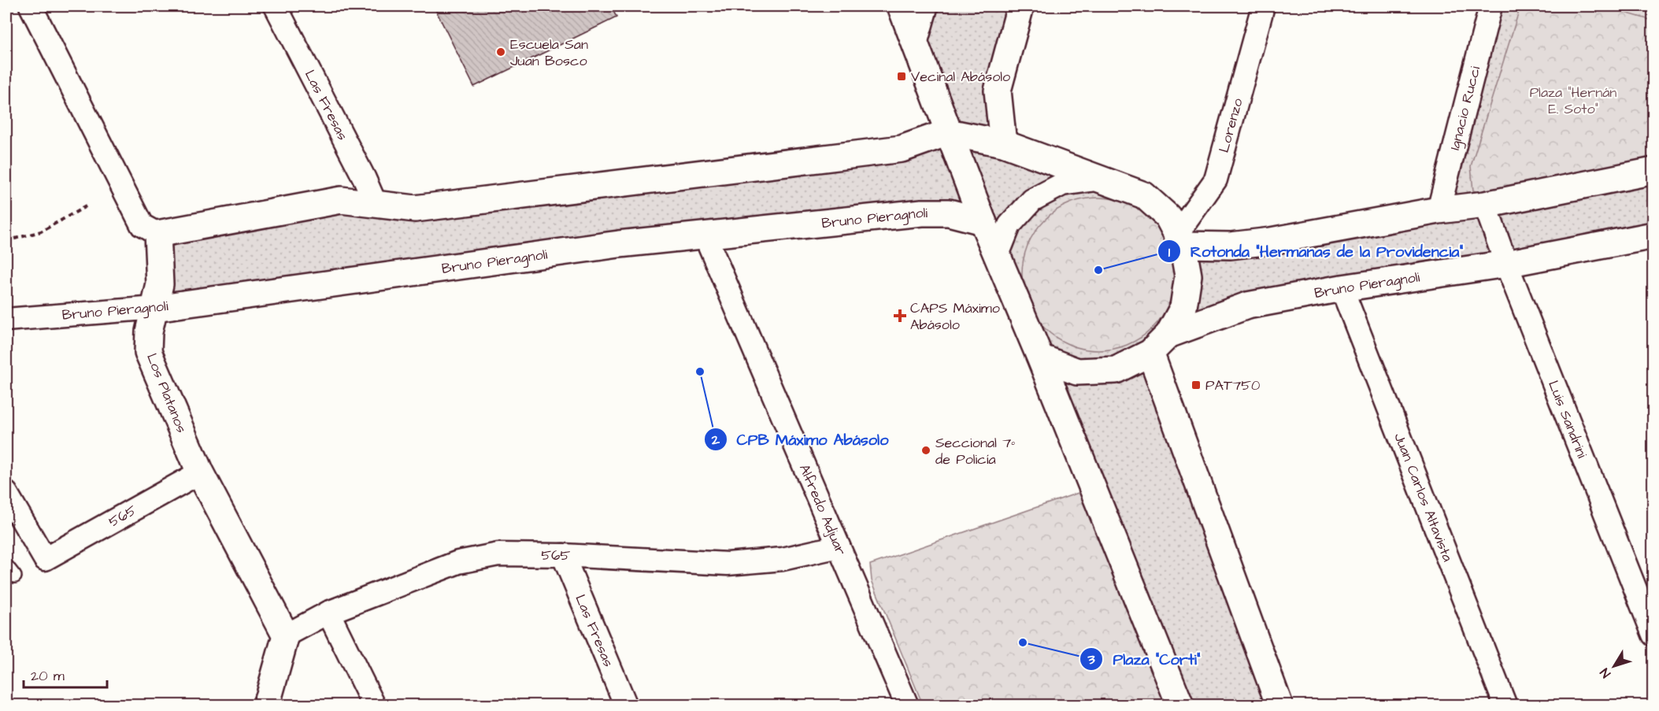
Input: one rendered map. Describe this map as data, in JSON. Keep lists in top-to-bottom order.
{
  "streets": {
    "street": [
      "Las Fresas",
      "Ignacio Rucci",
      "Lorenzo",
      "Bruno Pieragnoli",
      "Los Platanos",
      "Luis Sandrini",
      "Juan Carlos Altavista",
      "Alfredo Adjuar",
      "565"
    ]
  },
  "crossings": [
    ["Las Fresas", "565"],
    ["Bruno Pieragnoli", "Los Platanos"],
    ["Bruno Pieragnoli", "Luis Sandrini"],
    ["Bruno Pieragnoli", "Juan Carlos Altavista"],
    ["Bruno Pieragnoli", "Alfredo Adjuar"],
    ["Los Platanos", "565"],
    ["Alfredo Adjuar", "565"]
  ],
  "parks": ["Plaza “Hernán E. Soto”"],
  "places": {
    "other": [
      "Escuela San Juan Bosco",
      "Rotonda “Hermanas de la Providencia”",
      "CPB Máximo Abásolo",
      "Seccional 7º de Policía",
      "Plaza “Corti”"
    ],
    "transit": ["Vecinal Abásolo", "PAT750"],
    "health": ["CAPS Máximo Abásolo"]
  },
  "scale_bar": "20 m",
  "north": "bottom left"
}
